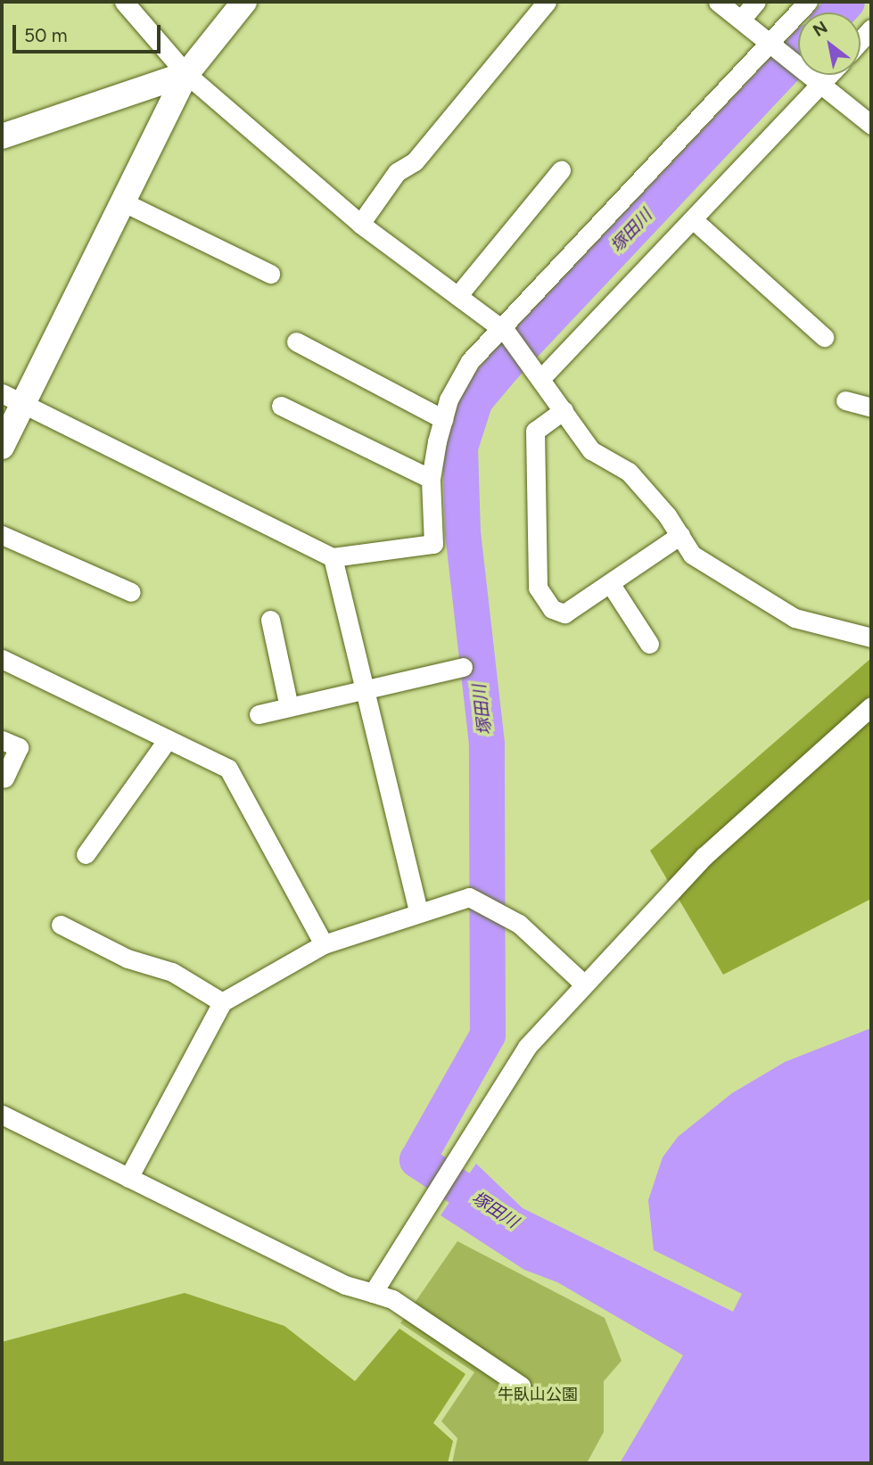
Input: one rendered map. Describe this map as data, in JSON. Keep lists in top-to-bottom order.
{
  "water": ["塚田川"],
  "parks": ["牛臥山公園"],
  "scale_bar": "50 m",
  "north": "top left"
}
